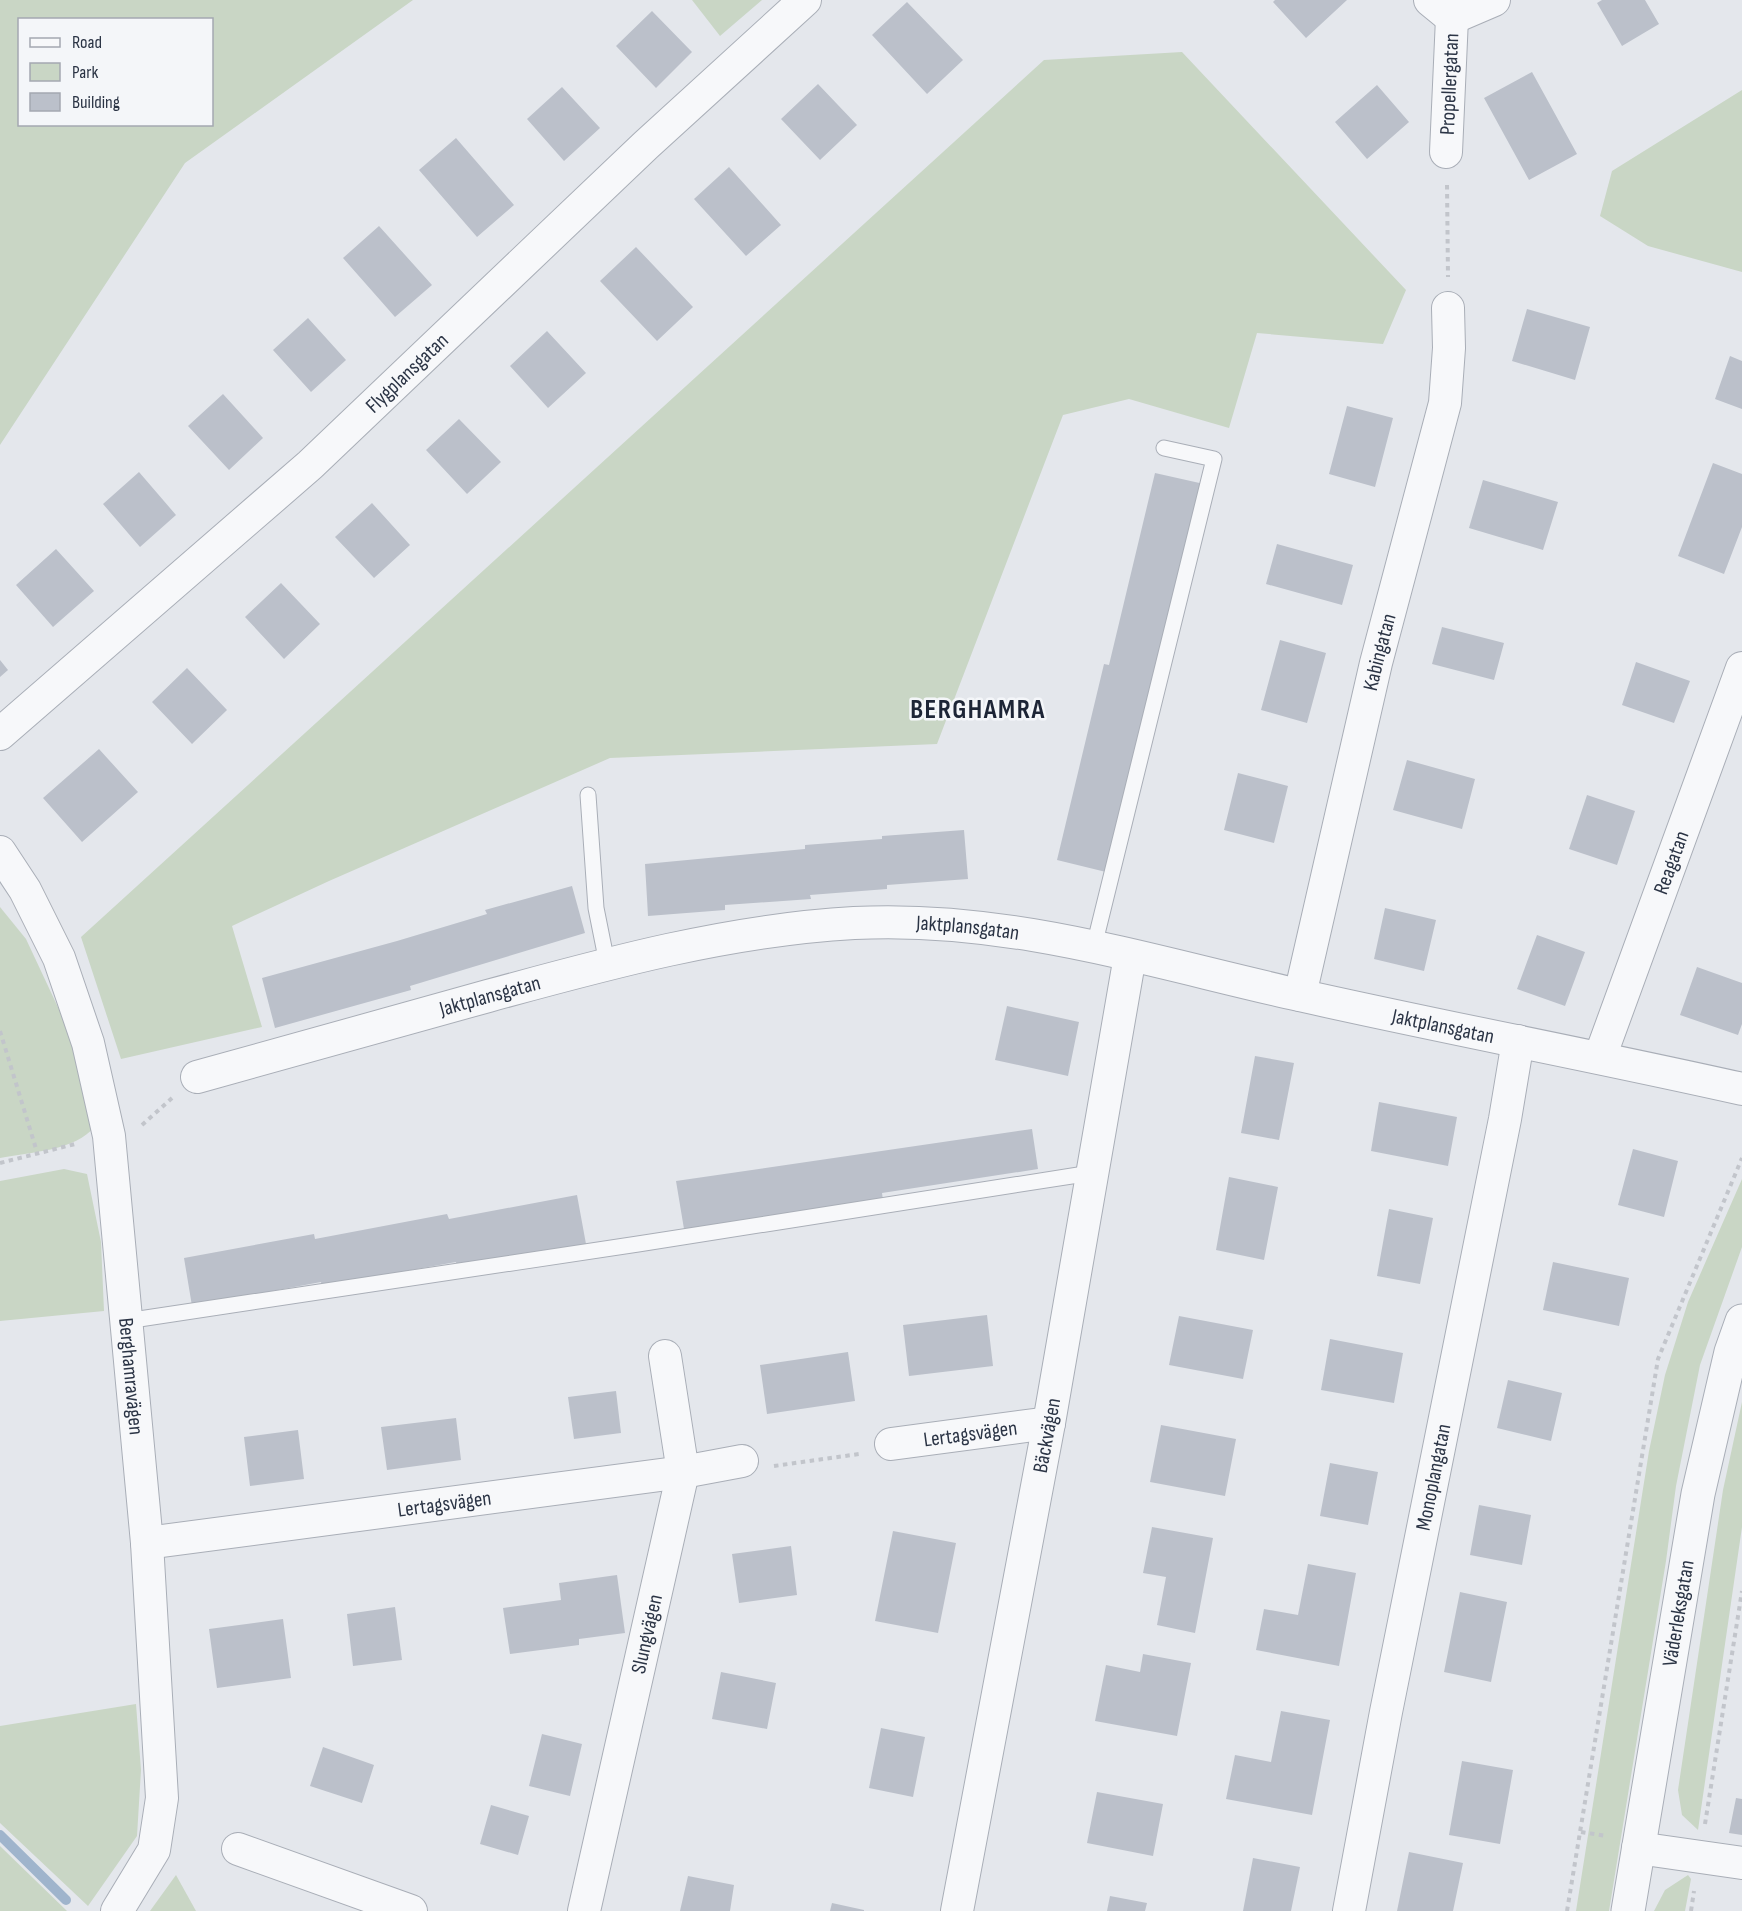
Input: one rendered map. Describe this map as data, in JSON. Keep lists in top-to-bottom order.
{
  "streets": {
    "street": [
      "Propellergatan",
      "Flygplansgatan",
      "Kabingatan",
      "Reagatan",
      "Jaktplansgatan",
      "Berghamravägen",
      "Lertagsvägen",
      "Bäckvägen",
      "Monoplangatan",
      "Väderleksgatan",
      "Slungvägen"
    ]
  },
  "crossings": [
    ["Kabingatan", "Jaktplansgatan"],
    ["Reagatan", "Jaktplansgatan"],
    ["Jaktplansgatan", "Bäckvägen"],
    ["Jaktplansgatan", "Monoplangatan"],
    ["Berghamravägen", "Lertagsvägen"],
    ["Lertagsvägen", "Bäckvägen"],
    ["Lertagsvägen", "Slungvägen"]
  ],
  "districts": ["BERGHAMRA"],
  "legend": ["Road", "Park", "Building"]
}
